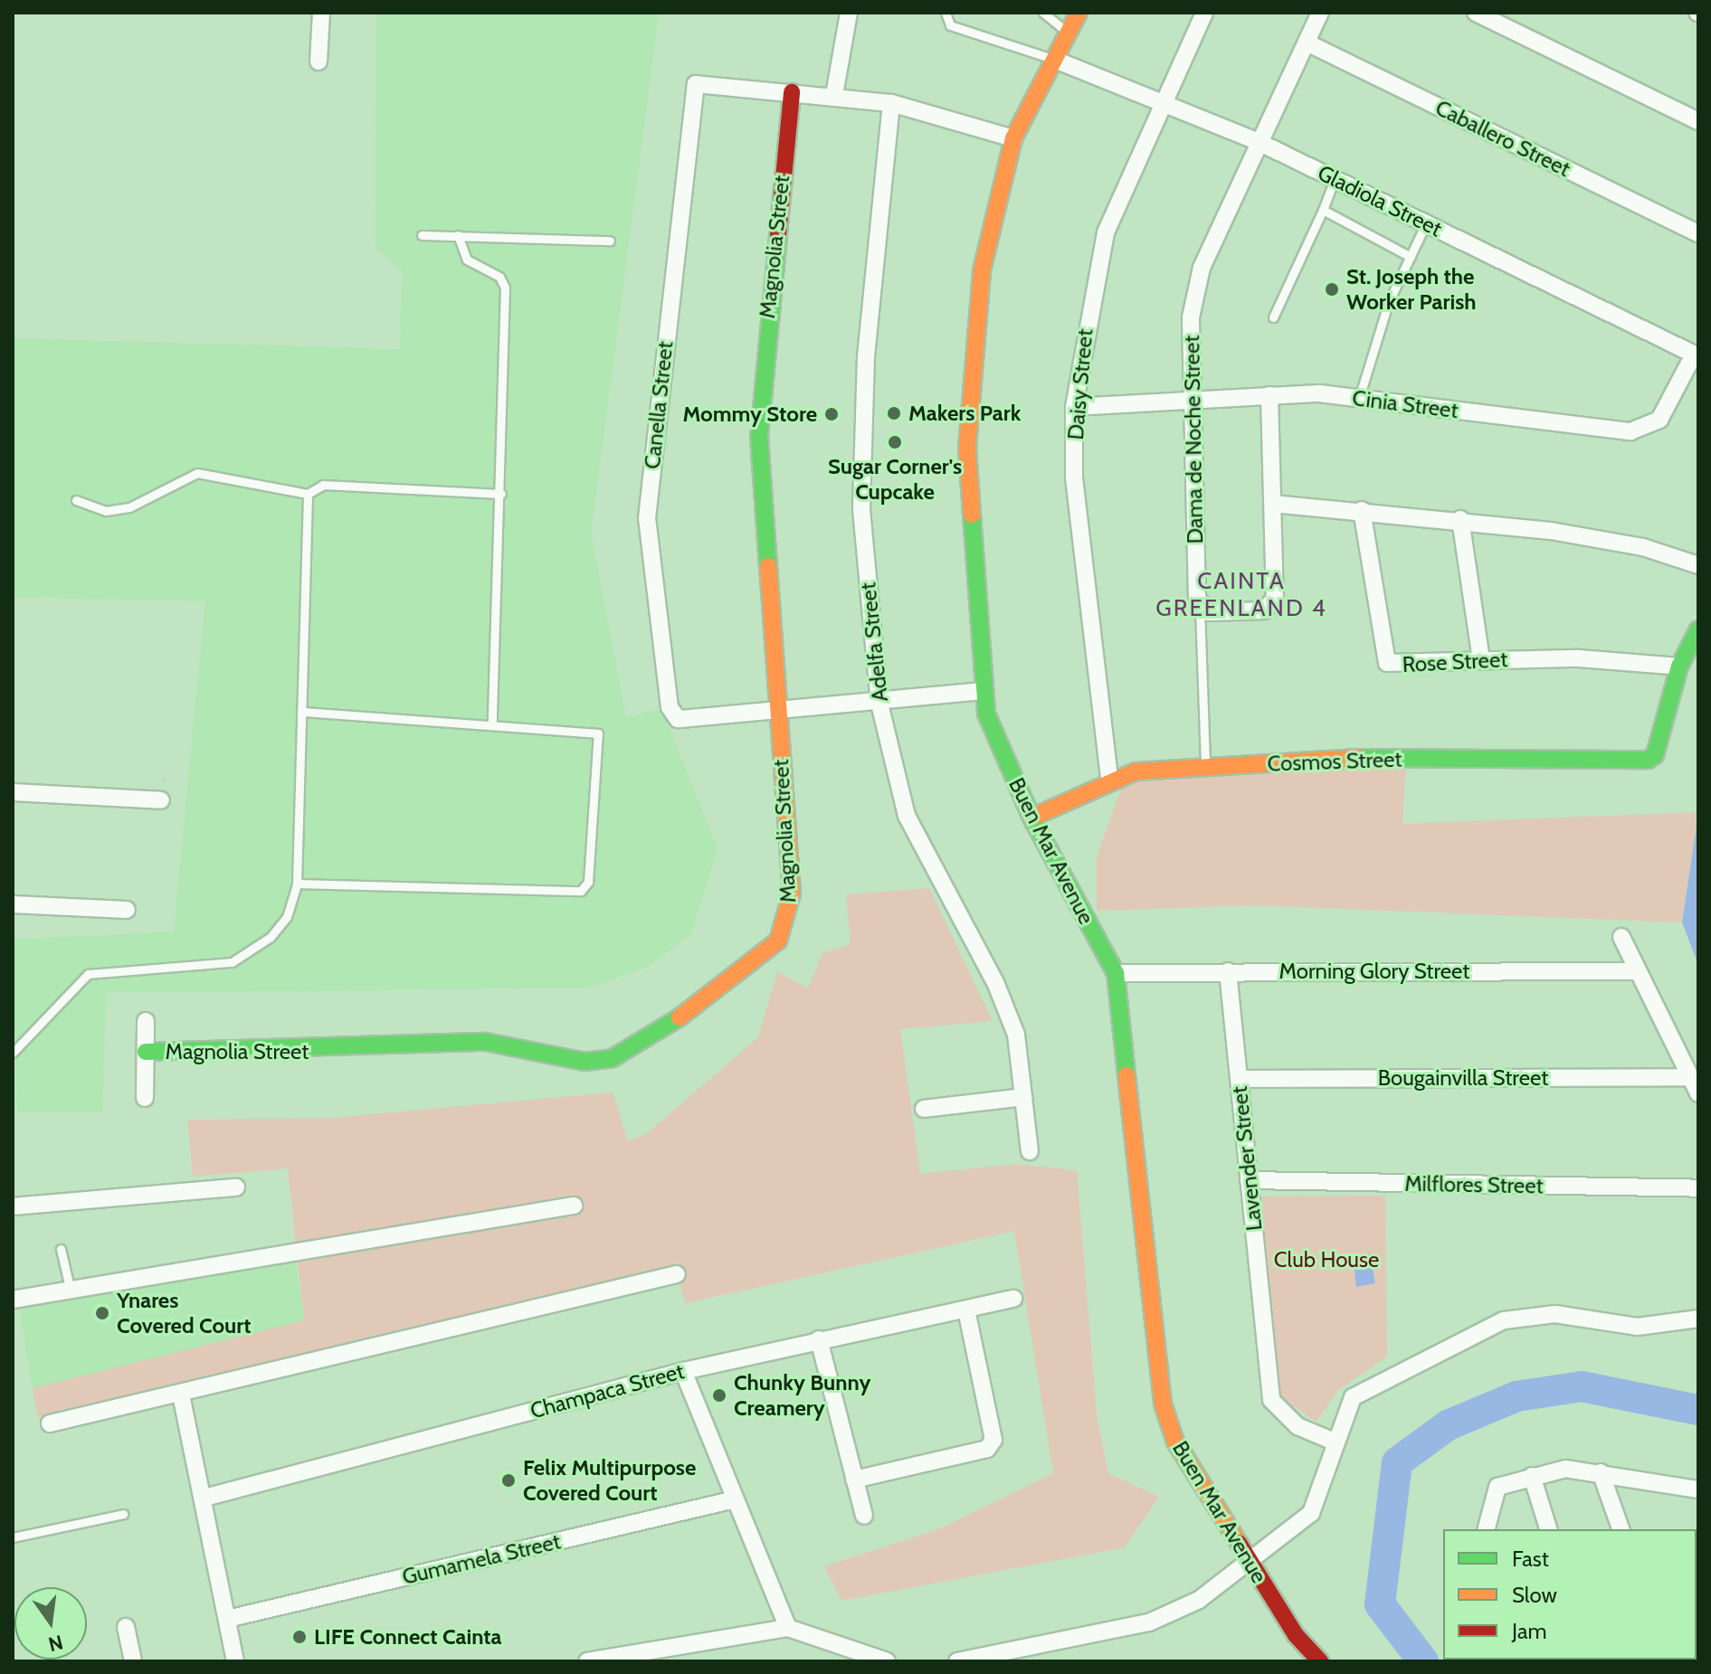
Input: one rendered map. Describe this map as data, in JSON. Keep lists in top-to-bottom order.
{
  "streets": {
    "street": [
      "Caballero Street",
      "Gladiola Street",
      "Magnolia Street",
      "Daisy Street",
      "Cinia Street",
      "Canella Street",
      "Dama de Noche Street",
      "Adelfa Street",
      "Rose Street",
      "Cosmos Street",
      "Buen Mar Avenue",
      "Morning Glory Street",
      "Bougainvilla Street",
      "Lavender Street",
      "Milflores Street",
      "Champaca Street",
      "Gumamela Street"
    ]
  },
  "crossings": [
    ["Caballero Street", "Dama de Noche Street"],
    ["Gladiola Street", "Daisy Street"],
    ["Gladiola Street", "Cinia Street"],
    ["Gladiola Street", "Dama de Noche Street"],
    ["Gladiola Street", "Buen Mar Avenue"],
    ["Magnolia Street", "Canella Street"],
    ["Daisy Street", "Cinia Street"],
    ["Daisy Street", "Cosmos Street"],
    ["Cinia Street", "Dama de Noche Street"],
    ["Rose Street", "Cosmos Street"],
    ["Cosmos Street", "Buen Mar Avenue"],
    ["Buen Mar Avenue", "Morning Glory Street"],
    ["Morning Glory Street", "Lavender Street"],
    ["Bougainvilla Street", "Lavender Street"],
    ["Lavender Street", "Milflores Street"]
  ],
  "districts": ["CAINTA GREENLAND 4"],
  "parks": ["Club House"],
  "places": [
    "St. Joseph the Worker Parish",
    "Makers Park",
    "Mommy Store",
    "Sugar Corner's Cupcake",
    "Ynares Covered Court",
    "Chunky Bunny Creamery",
    "Felix Multipurpose Covered Court",
    "LIFE Connect Cainta"
  ],
  "legend": ["Fast", "Slow", "Jam"],
  "north": "bottom"
}
